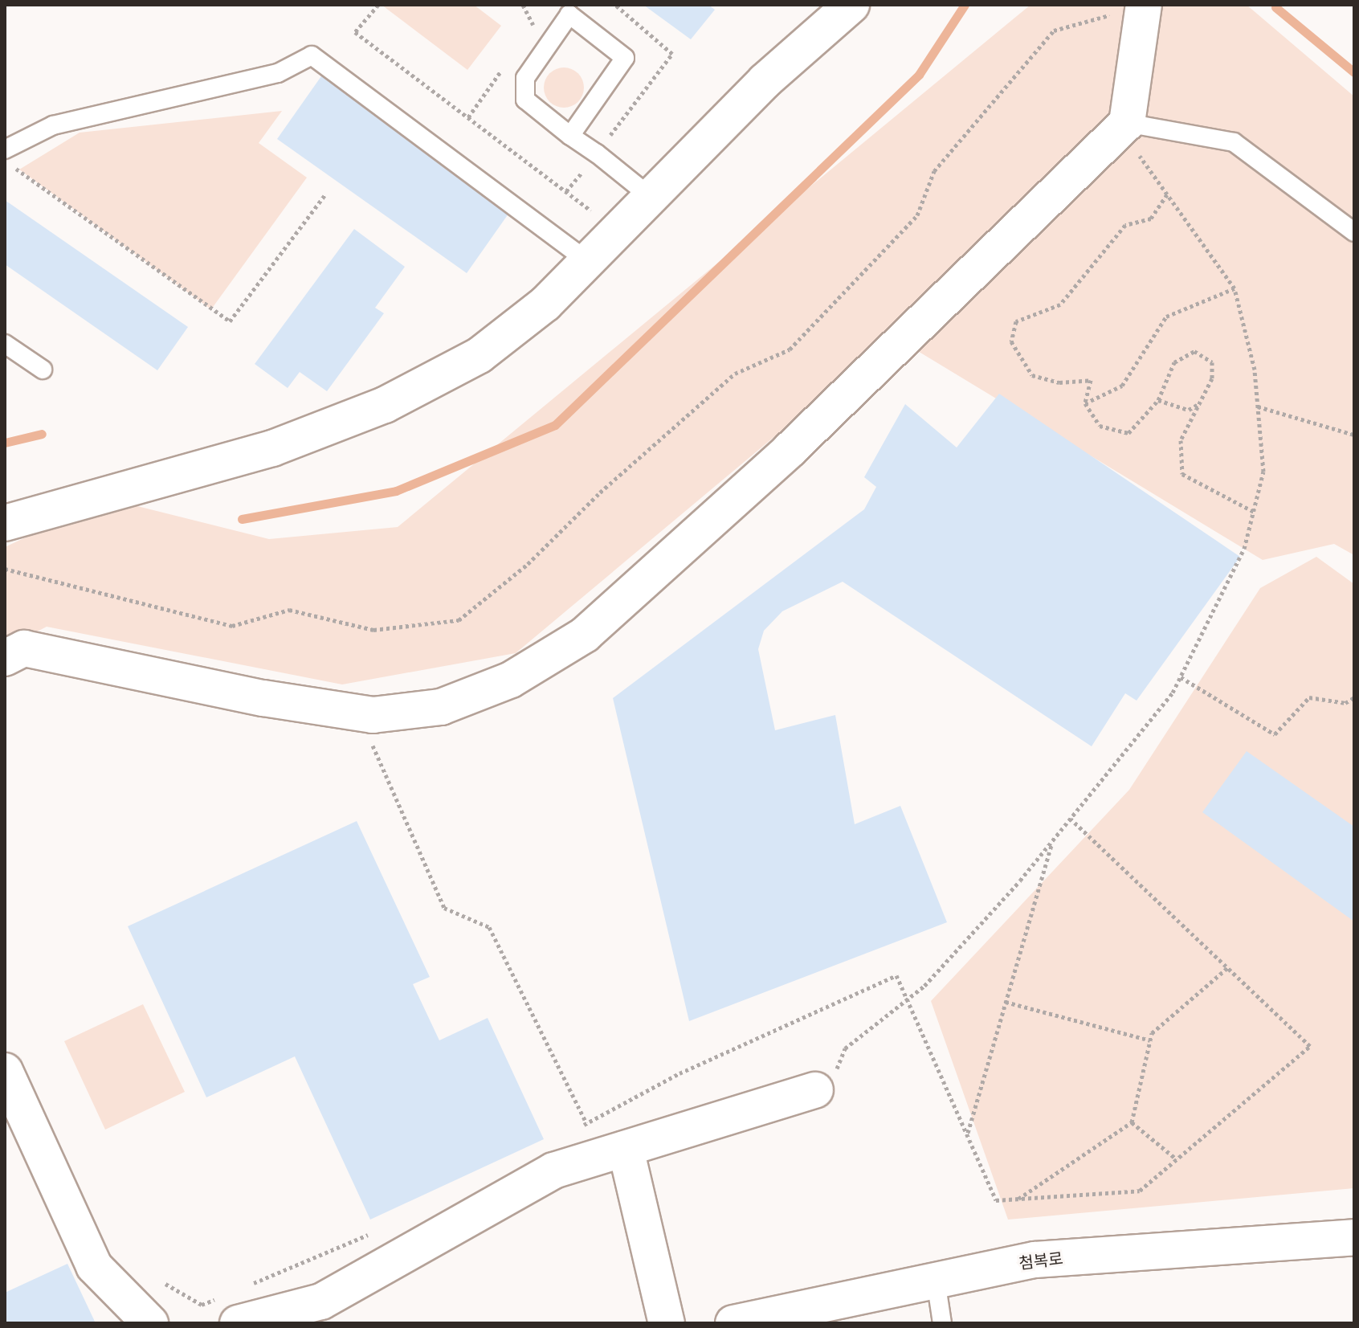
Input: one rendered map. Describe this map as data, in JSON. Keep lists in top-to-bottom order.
{
  "streets": {
    "street": ["첨복로"]
  }
}
